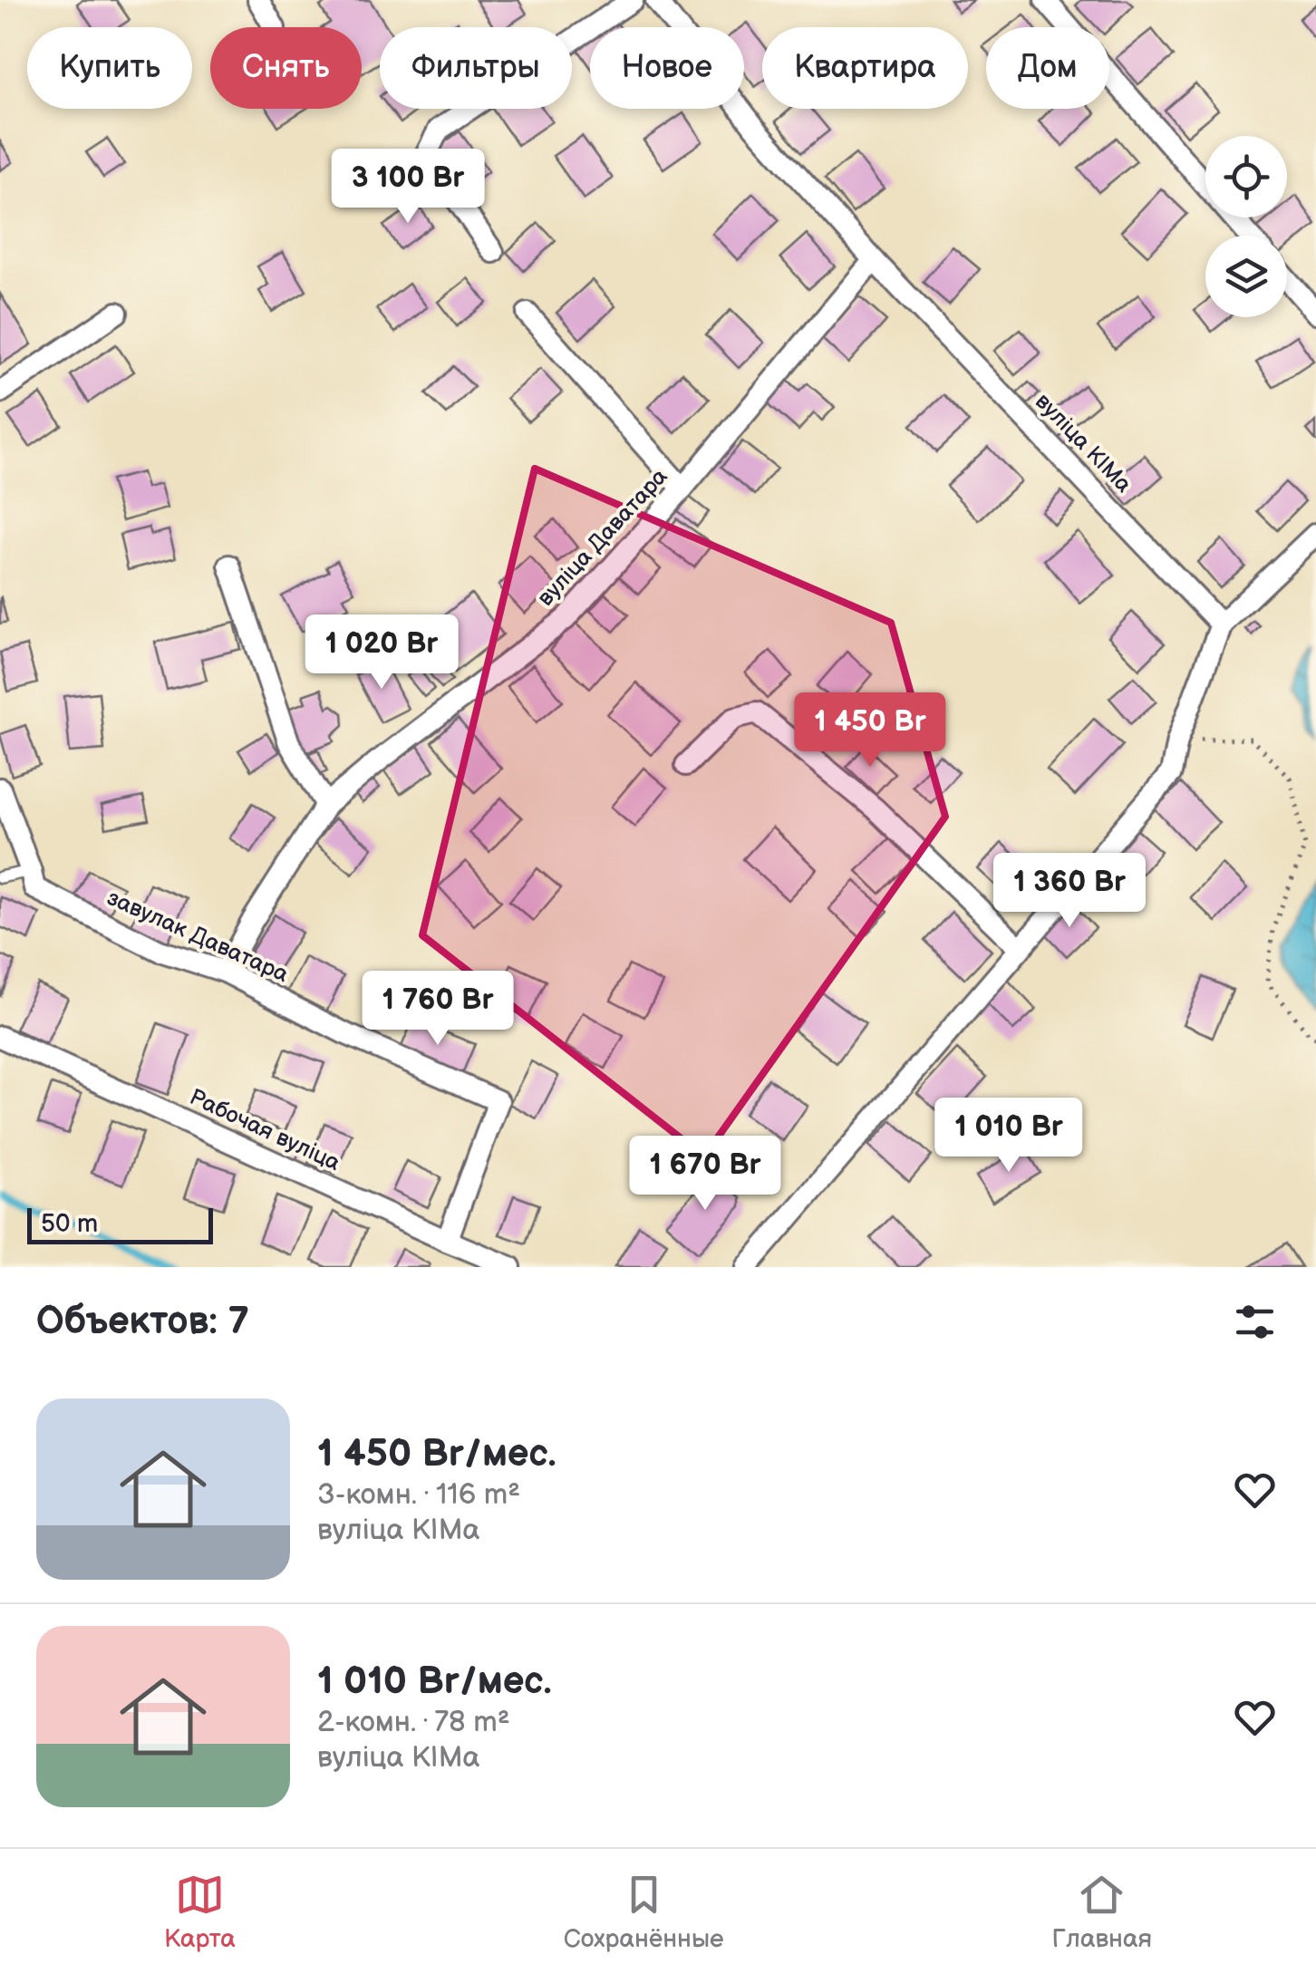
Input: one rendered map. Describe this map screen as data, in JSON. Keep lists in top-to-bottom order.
{
  "streets": {
    "street": [
      "вуліца КІМа",
      "вуліца Даватара",
      "завулак Даватара",
      "Рабочая вуліца"
    ]
  },
  "crossings": [
    ["вуліца КІМа", "вуліца Даватара"],
    ["вуліца Даватара", "завулак Даватара"],
    ["завулак Даватара", "Рабочая вуліца"]
  ],
  "scale_bar": "50 m",
  "page": {
    "chip": [
      "Купить",
      "Снять",
      "Фильтры",
      "Новое",
      "Квартира",
      "Дом"
    ],
    "price": [
      "3 100 Br",
      "1 020 Br",
      "1 450 Br",
      "1 360 Br",
      "1 760 Br",
      "1 010 Br",
      "1 670 Br"
    ],
    "scale": "50 m",
    "heading": "Объектов: 7",
    "list": [
      {
        "name": "1 450 Br/мес.",
        "note": "3-комн. · 116 m² · вуліца КІМа"
      },
      {
        "name": "1 010 Br/мес.",
        "note": "2-комн. · 78 m² · вуліца КІМа"
      }
    ],
    "tabs": ["Карта", "Сохранённые", "Главная"]
  }
}
